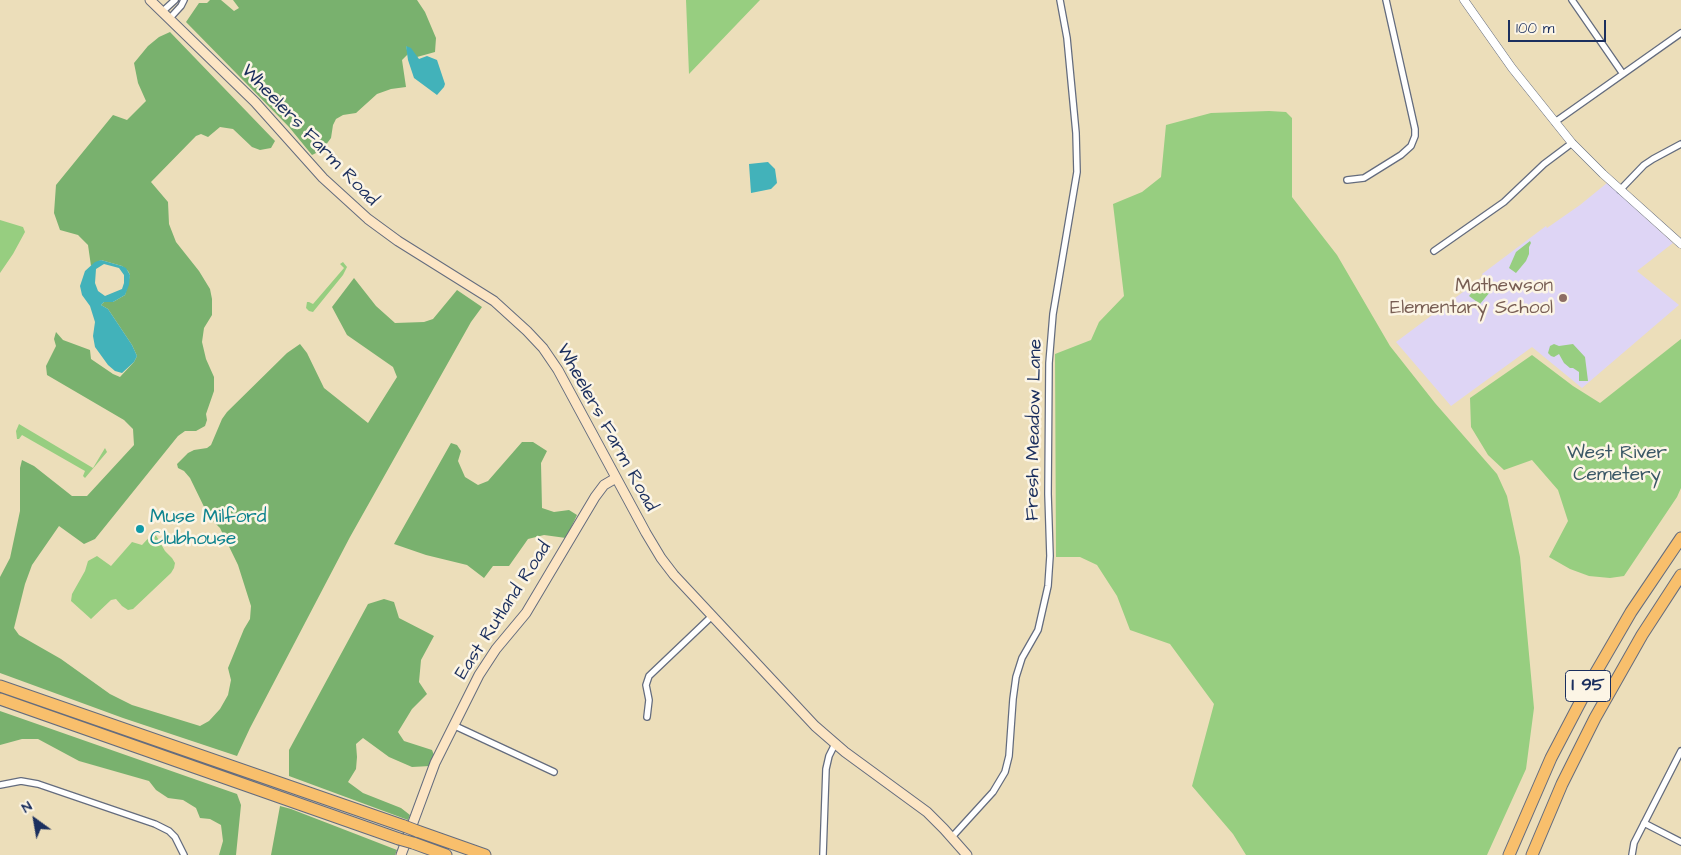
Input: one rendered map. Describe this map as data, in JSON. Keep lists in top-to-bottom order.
{
  "streets": {
    "highway": ["I 95"],
    "main road": ["Wheelers Farm Road", "East Rutland Road"],
    "street": ["Fresh Meadow Lane"]
  },
  "crossings": [
    ["Wheelers Farm Road", "Fresh Meadow Lane"],
    ["Wheelers Farm Road", "East Rutland Road"]
  ],
  "parks": ["West River Cemetery"],
  "places": ["Mathewson Elementary School", "Muse Milford Clubhouse"],
  "scale_bar": "100 m",
  "north": "top left"
}
